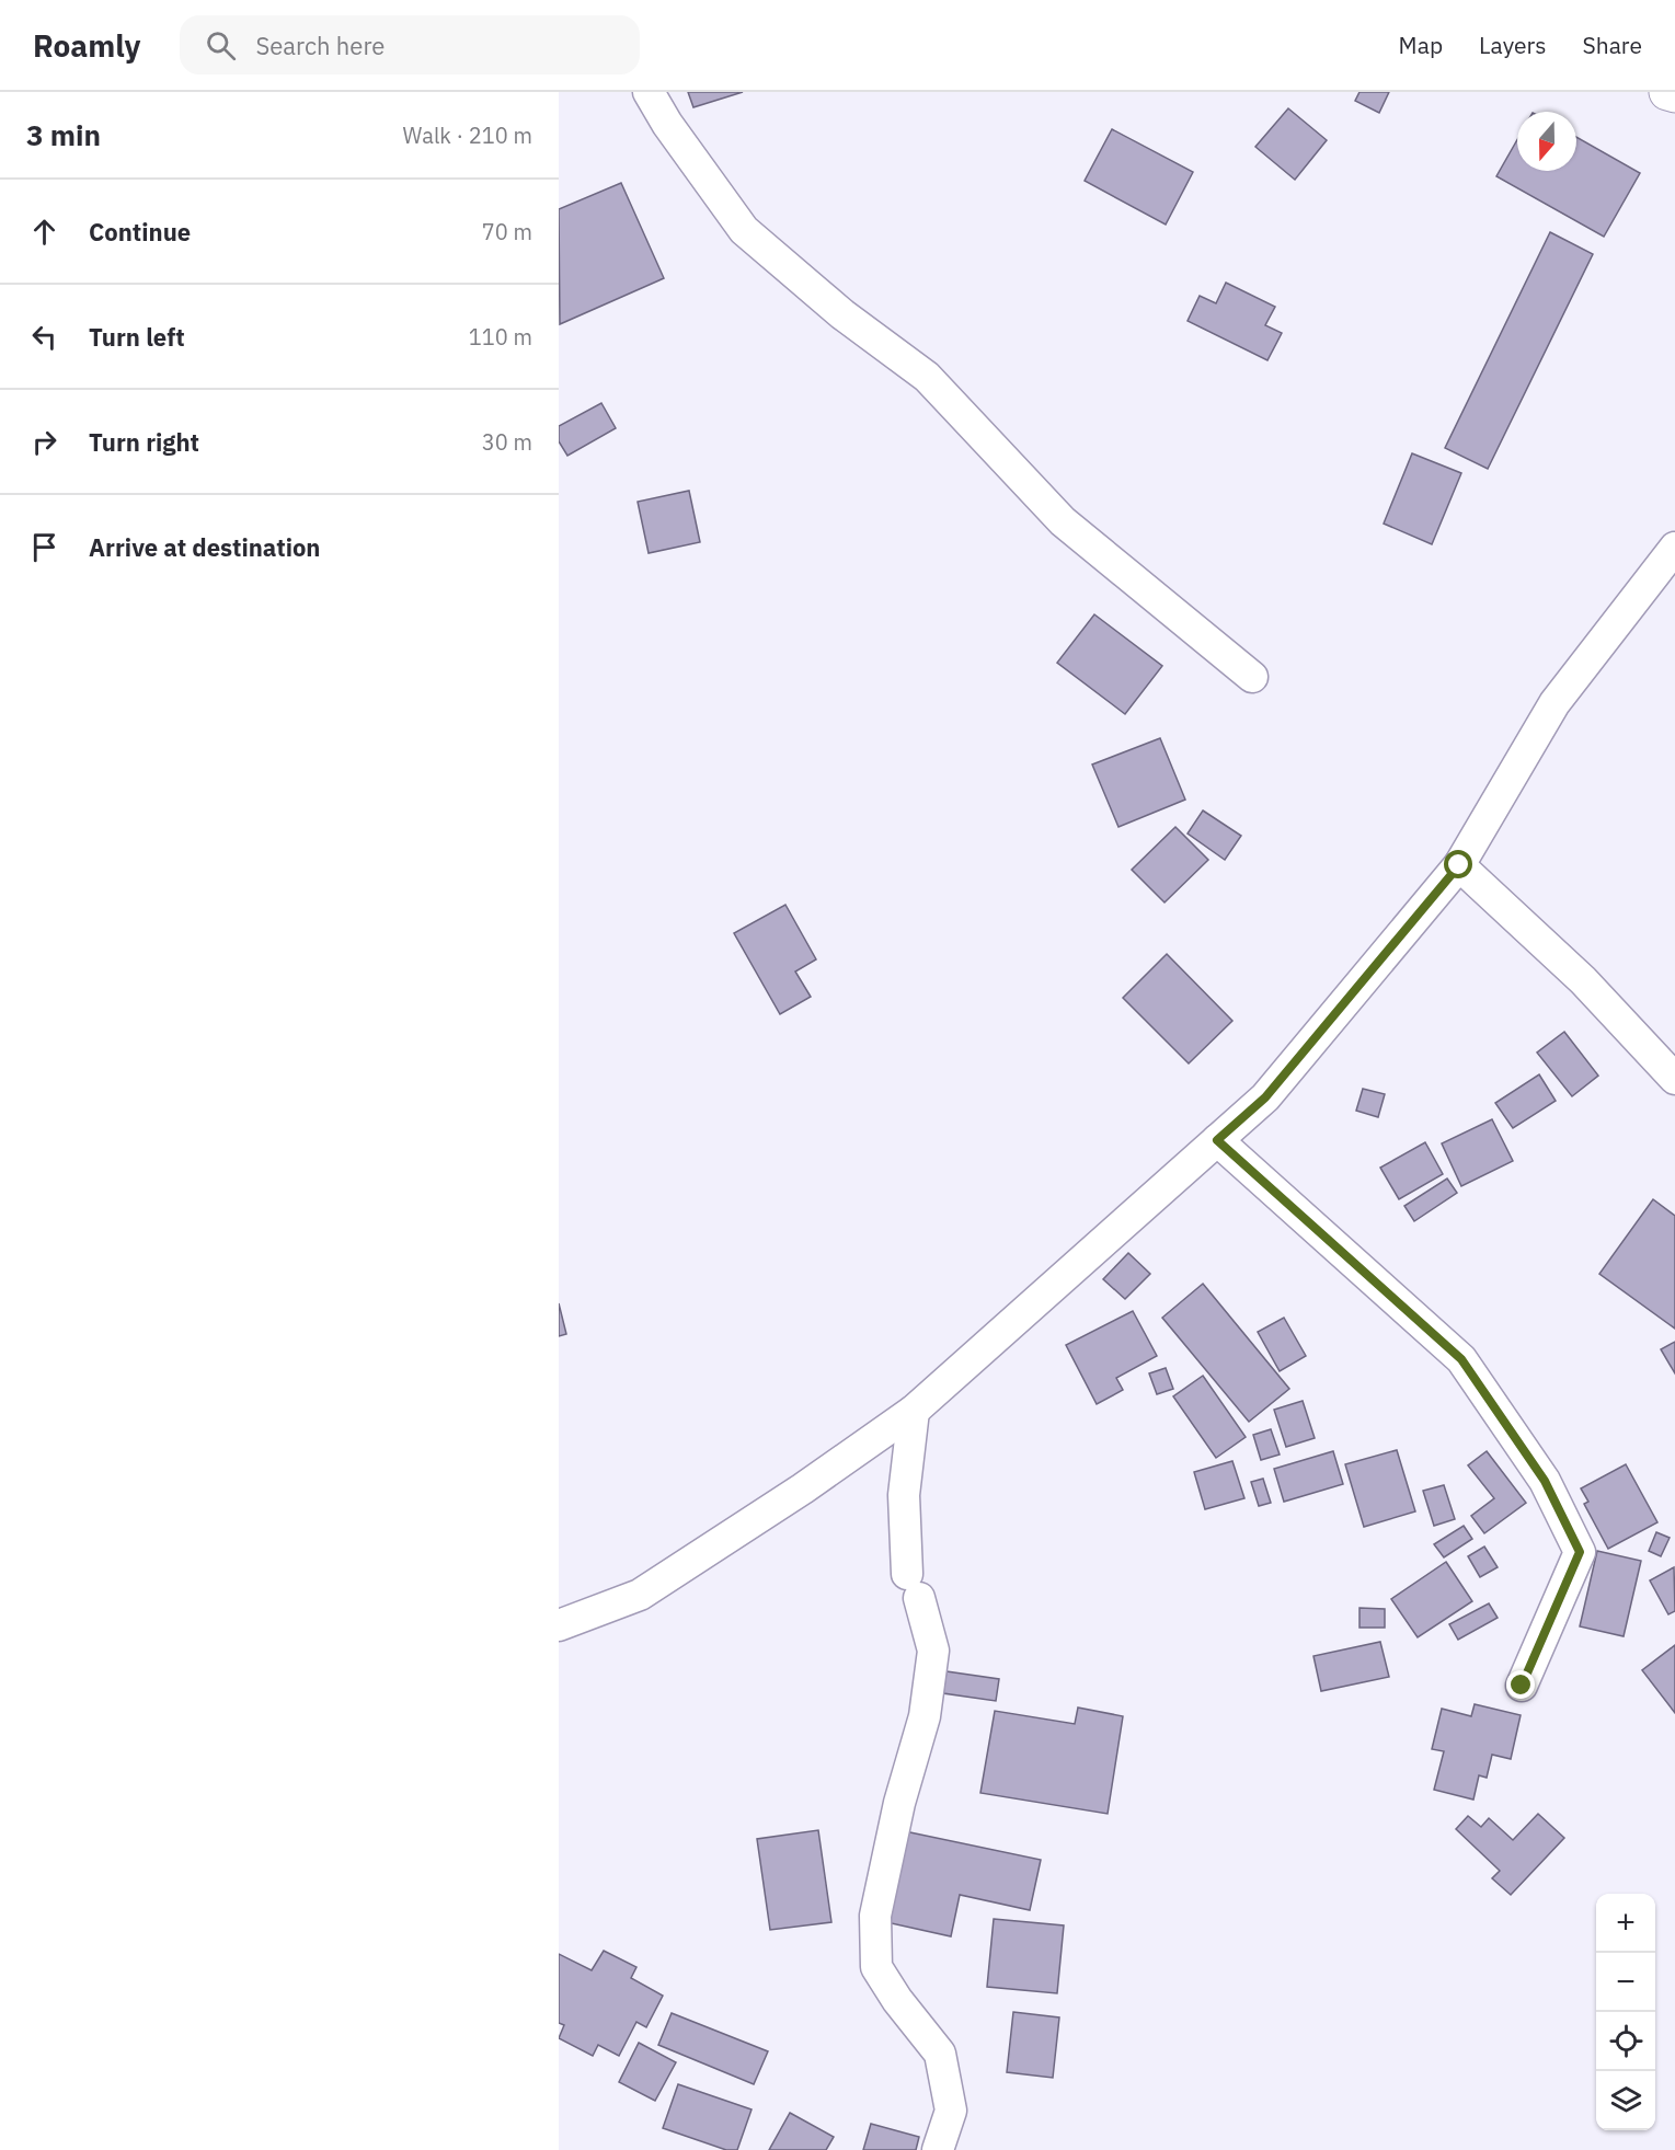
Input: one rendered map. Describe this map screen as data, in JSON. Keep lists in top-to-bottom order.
{
  "north": "bottom",
  "page": {
    "header": "Roamly",
    "search": "Search here",
    "nav": ["Map", "Layers", "Share"],
    "heading": ["3 min", "Walk · 210 m"],
    "list": [
      ["Continue", "70 m"],
      ["Turn left", "110 m"],
      ["Turn right", "30 m"],
      "Arrive at destination"
    ],
    "map_buttons": ["+", "−"]
  }
}
